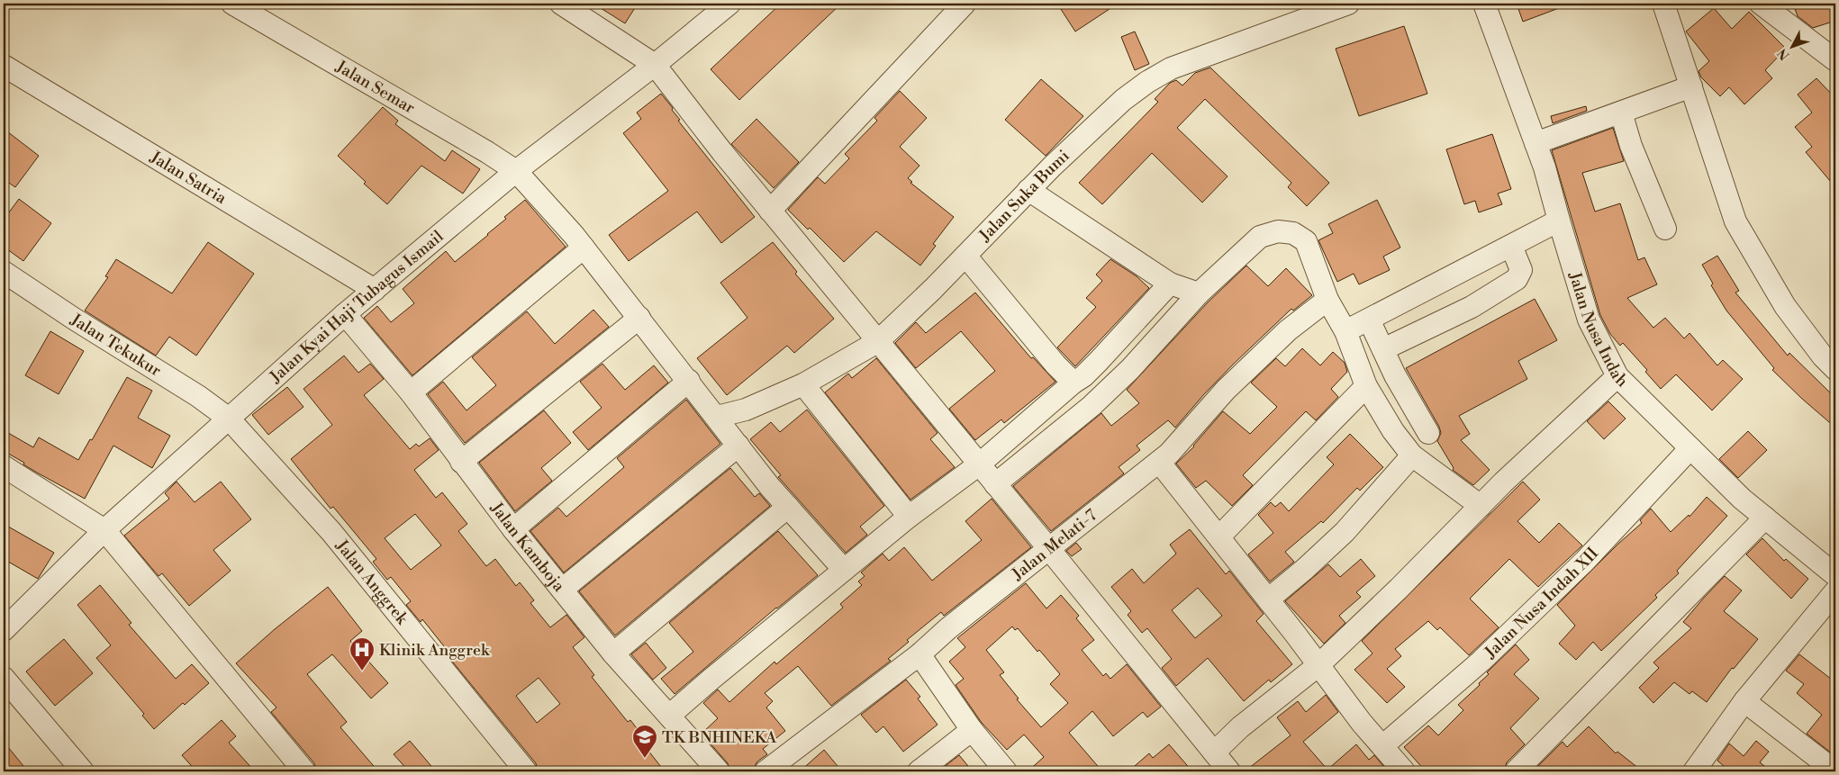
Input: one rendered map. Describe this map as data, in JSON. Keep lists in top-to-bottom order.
{
  "streets": {
    "street": [
      "Jalan Semar",
      "Jalan Satria",
      "Jalan Suka Bumi",
      "Jalan Kyai Haji Tubagus Ismail",
      "Jalan Nusa Indah",
      "Jalan Tekukur",
      "Jalan Melati-7",
      "Jalan Kamboja",
      "Jalan Anggrek",
      "Jalan Nusa Indah XII"
    ]
  },
  "crossings": [
    ["Jalan Semar", "Jalan Suka Bumi"],
    ["Jalan Semar", "Jalan Kyai Haji Tubagus Ismail"],
    ["Jalan Satria", "Jalan Kyai Haji Tubagus Ismail"],
    ["Jalan Kyai Haji Tubagus Ismail", "Jalan Tekukur"],
    ["Jalan Kyai Haji Tubagus Ismail", "Jalan Kamboja"],
    ["Jalan Kyai Haji Tubagus Ismail", "Jalan Anggrek"],
    ["Jalan Nusa Indah", "Jalan Nusa Indah XII"],
    ["Jalan Tekukur", "Jalan Anggrek"]
  ],
  "places": {
    "hospital": ["Klinik Anggrek"],
    "school or university": ["TK BNHINEKA"]
  },
  "north": "bottom left"
}
